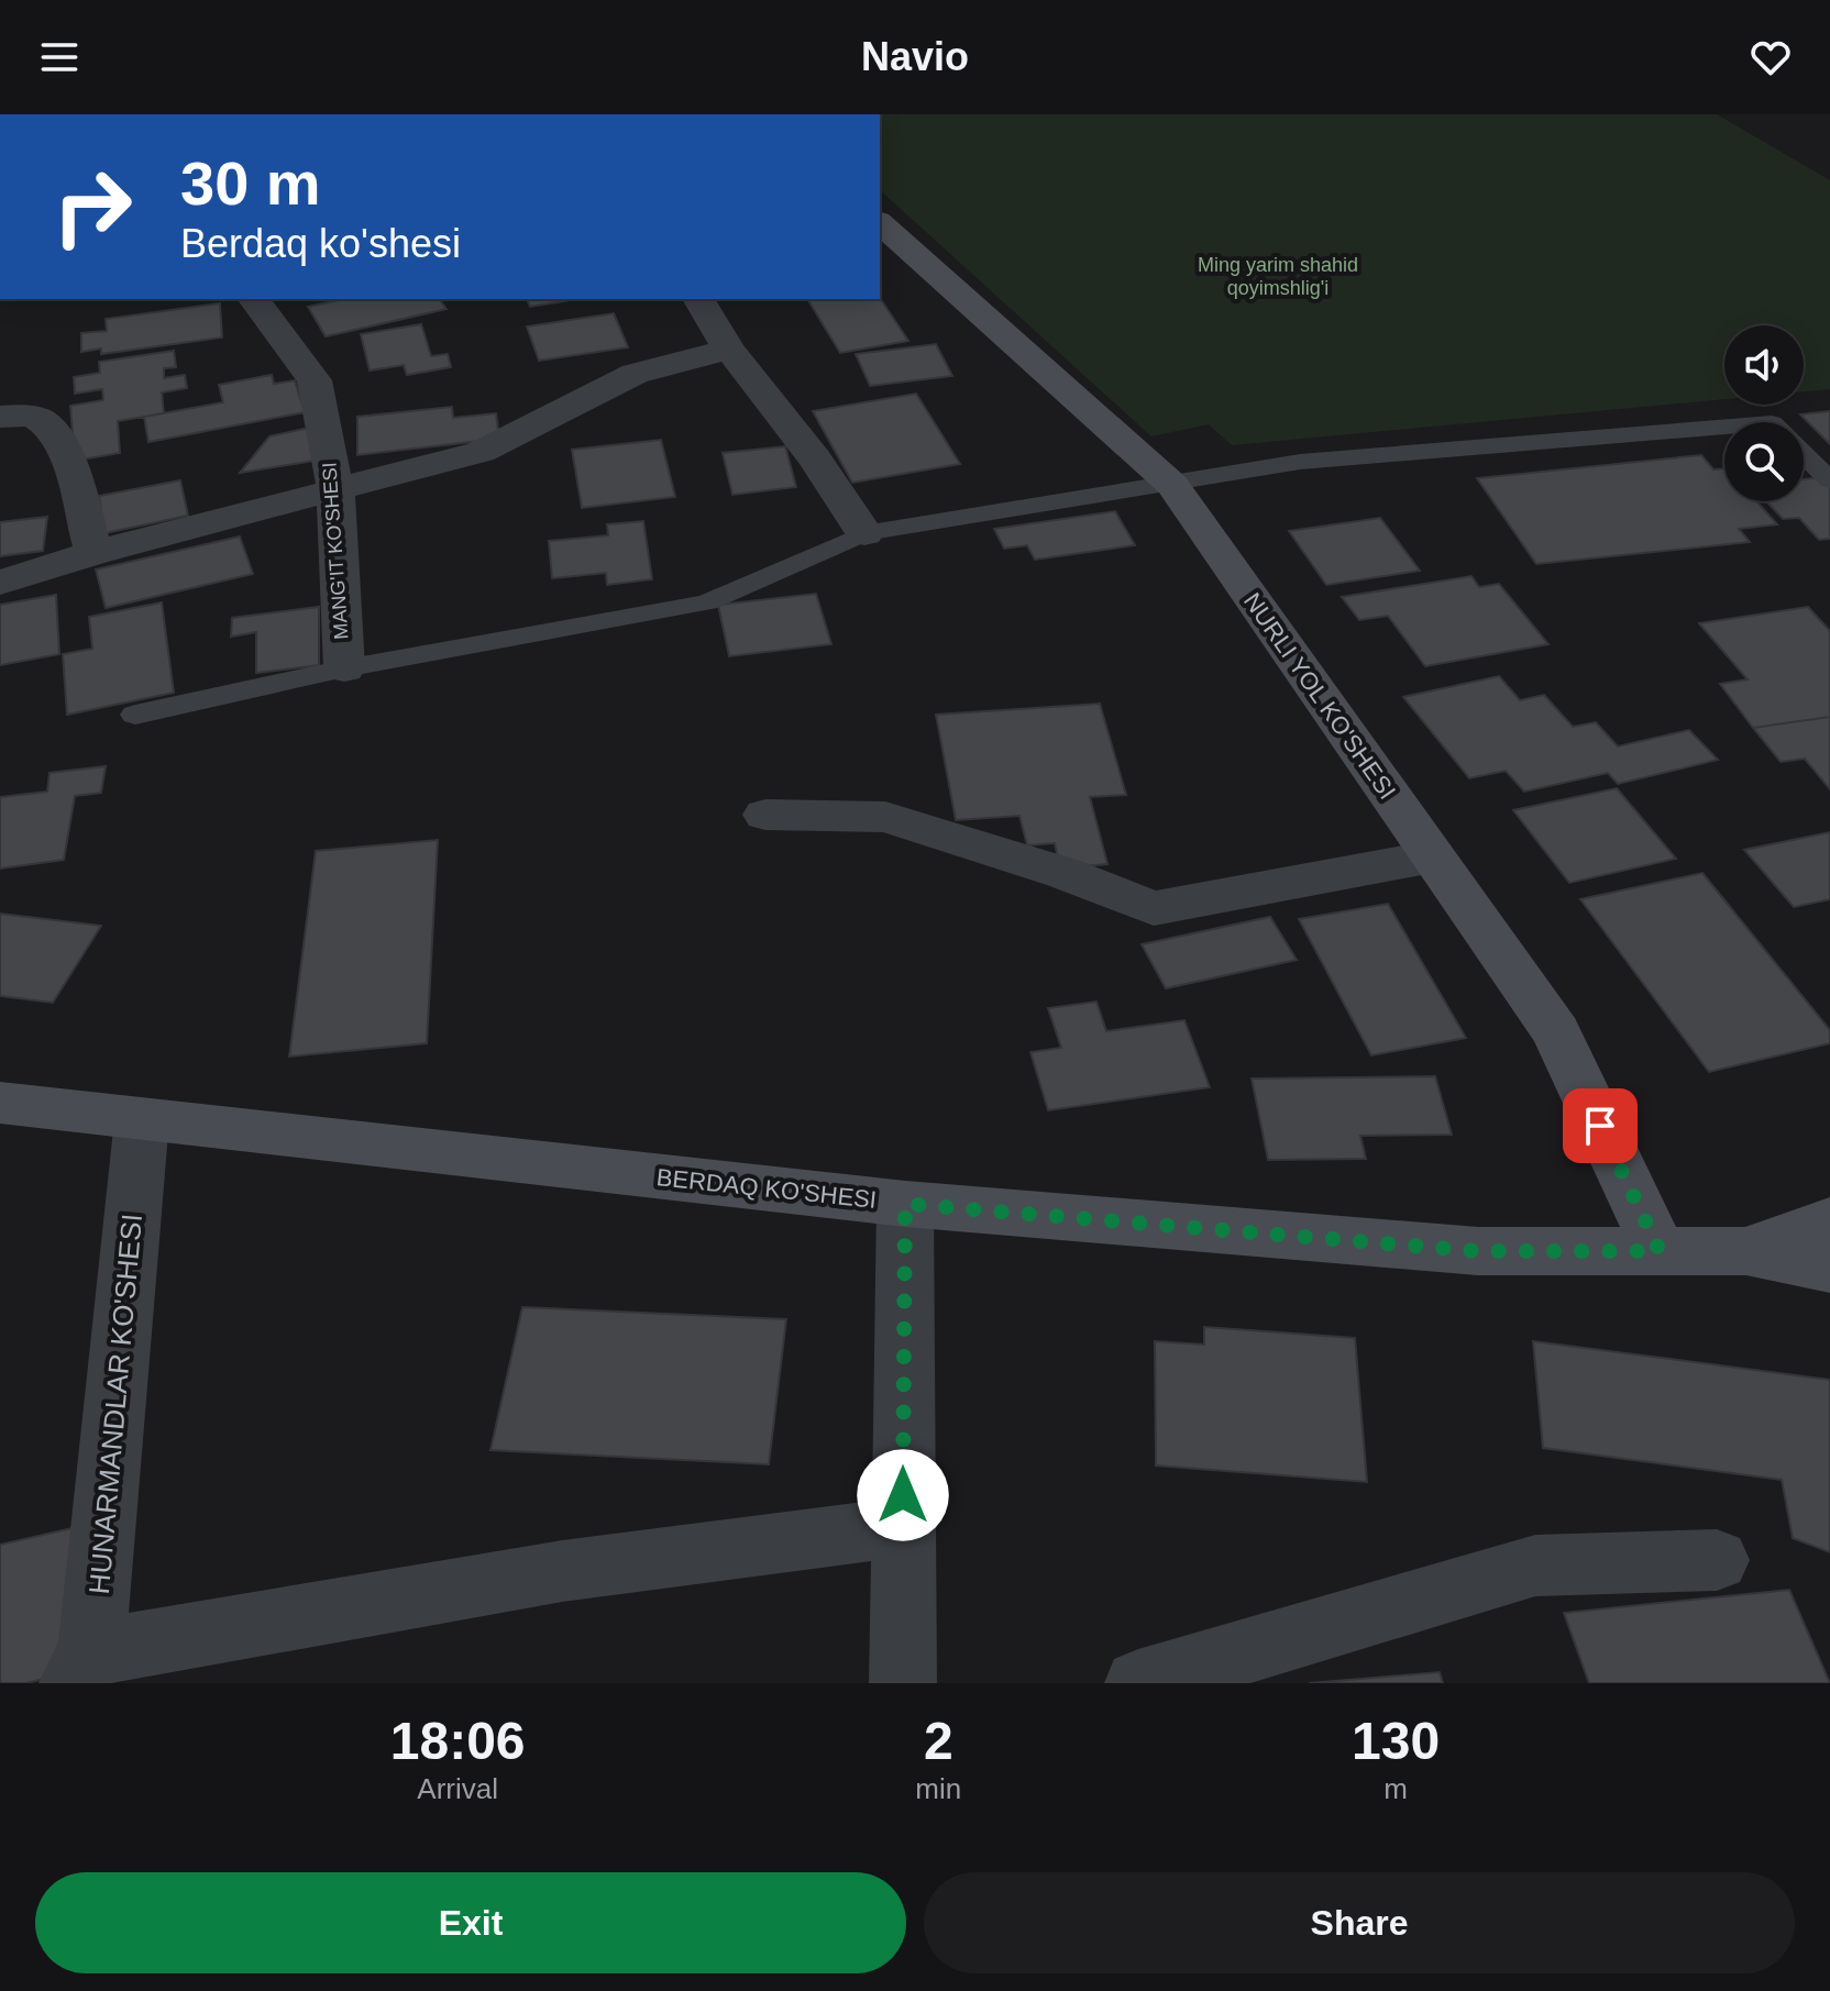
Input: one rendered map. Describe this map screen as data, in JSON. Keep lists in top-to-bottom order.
{
  "streets": {
    "street": [
      "MANG'IT KO'SHESI",
      "NURLI YOL KO'SHESI",
      "BERDAQ KO'SHESI",
      "HUNARMANDLAR KO'SHESI"
    ]
  },
  "crossings": [
    ["NURLI YOL KO'SHESI", "BERDAQ KO'SHESI"],
    ["BERDAQ KO'SHESI", "HUNARMANDLAR KO'SHESI"]
  ],
  "parks": ["Ming yarim shahid qoyimshlig'i"],
  "page": {
    "header": "Navio",
    "turn": ["30 m", "Berdaq ko'shesi"],
    "eta": [
      "18:06",
      "Arrival",
      "2",
      "min",
      "130",
      "m"
    ],
    "buttons": ["Exit", "Share"]
  }
}
